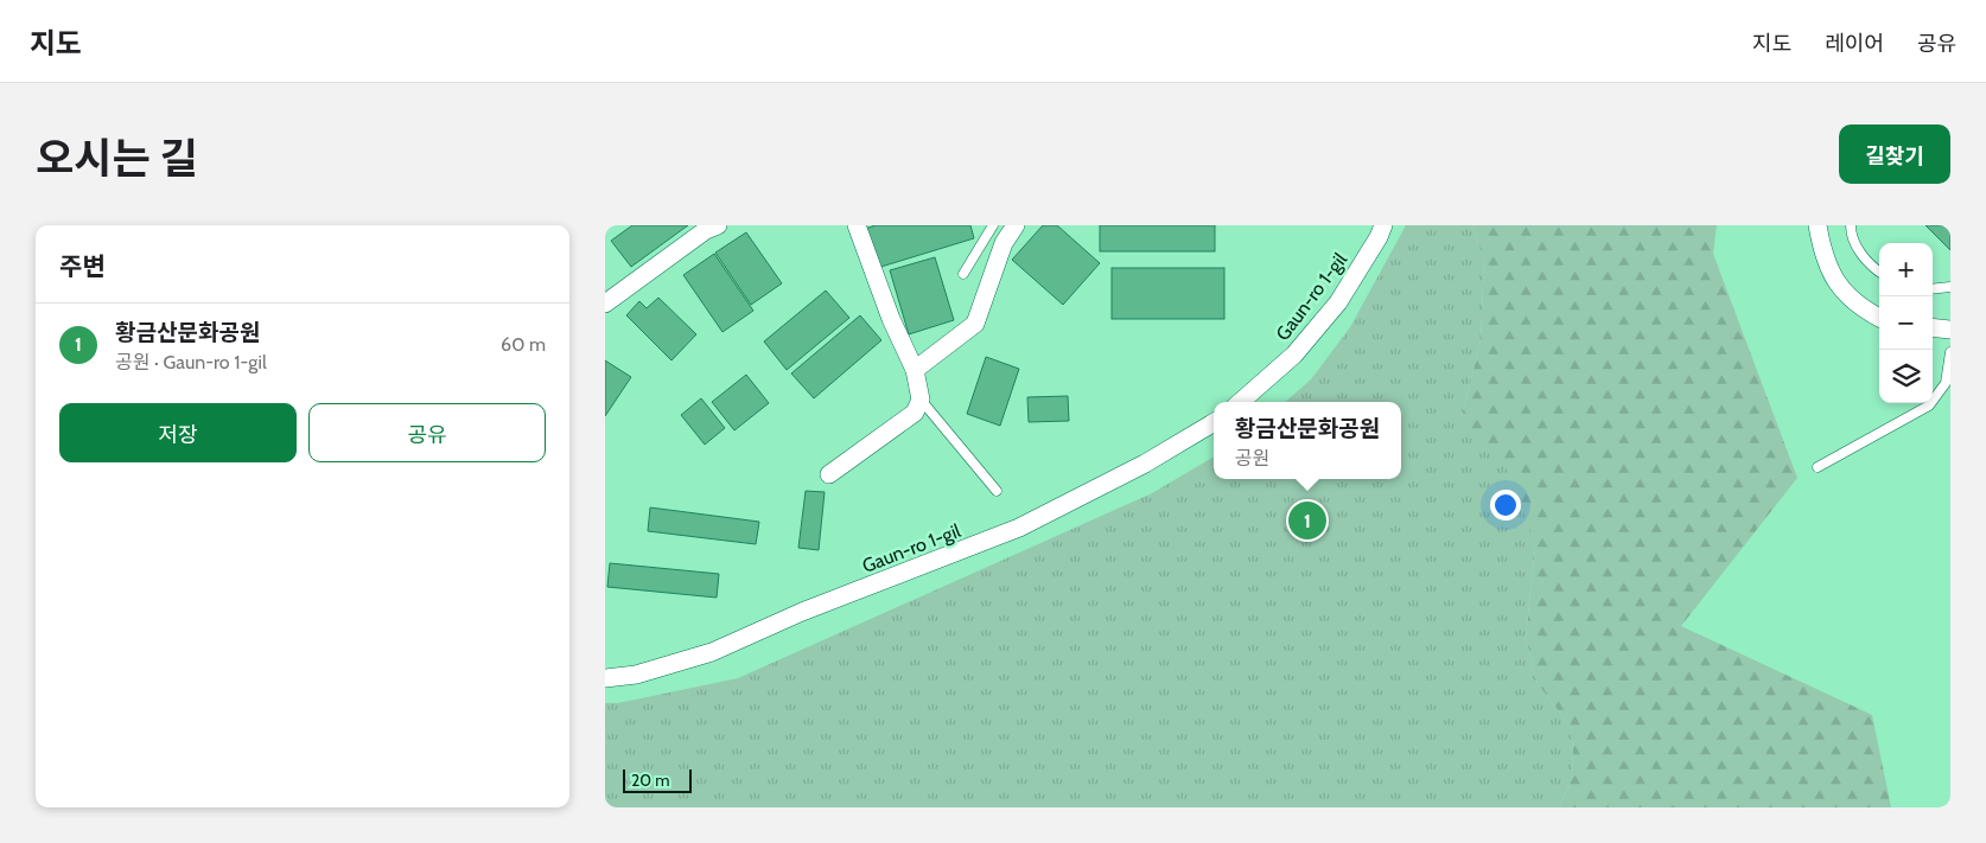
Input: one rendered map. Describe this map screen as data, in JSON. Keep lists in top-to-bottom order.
{
  "streets": {
    "street": ["Gaun-ro 1-gil"]
  },
  "scale_bar": "20 m",
  "page": {
    "header": "지도",
    "nav": ["지도", "레이어", "공유"],
    "title": "오시는 길",
    "buttons": [
      "길찾기",
      ["저장", "공유"]
    ],
    "heading": "주변",
    "map_buttons": ["+", "−"],
    "list": [
      {
        "mark": "1",
        "name": "황금산문화공원",
        "note": "공원 · Gaun-ro 1-gil",
        "value": "60 m"
      }
    ],
    "popup": ["황금산문화공원", "공원"],
    "pins": "1",
    "scale": "20 m"
  }
}
